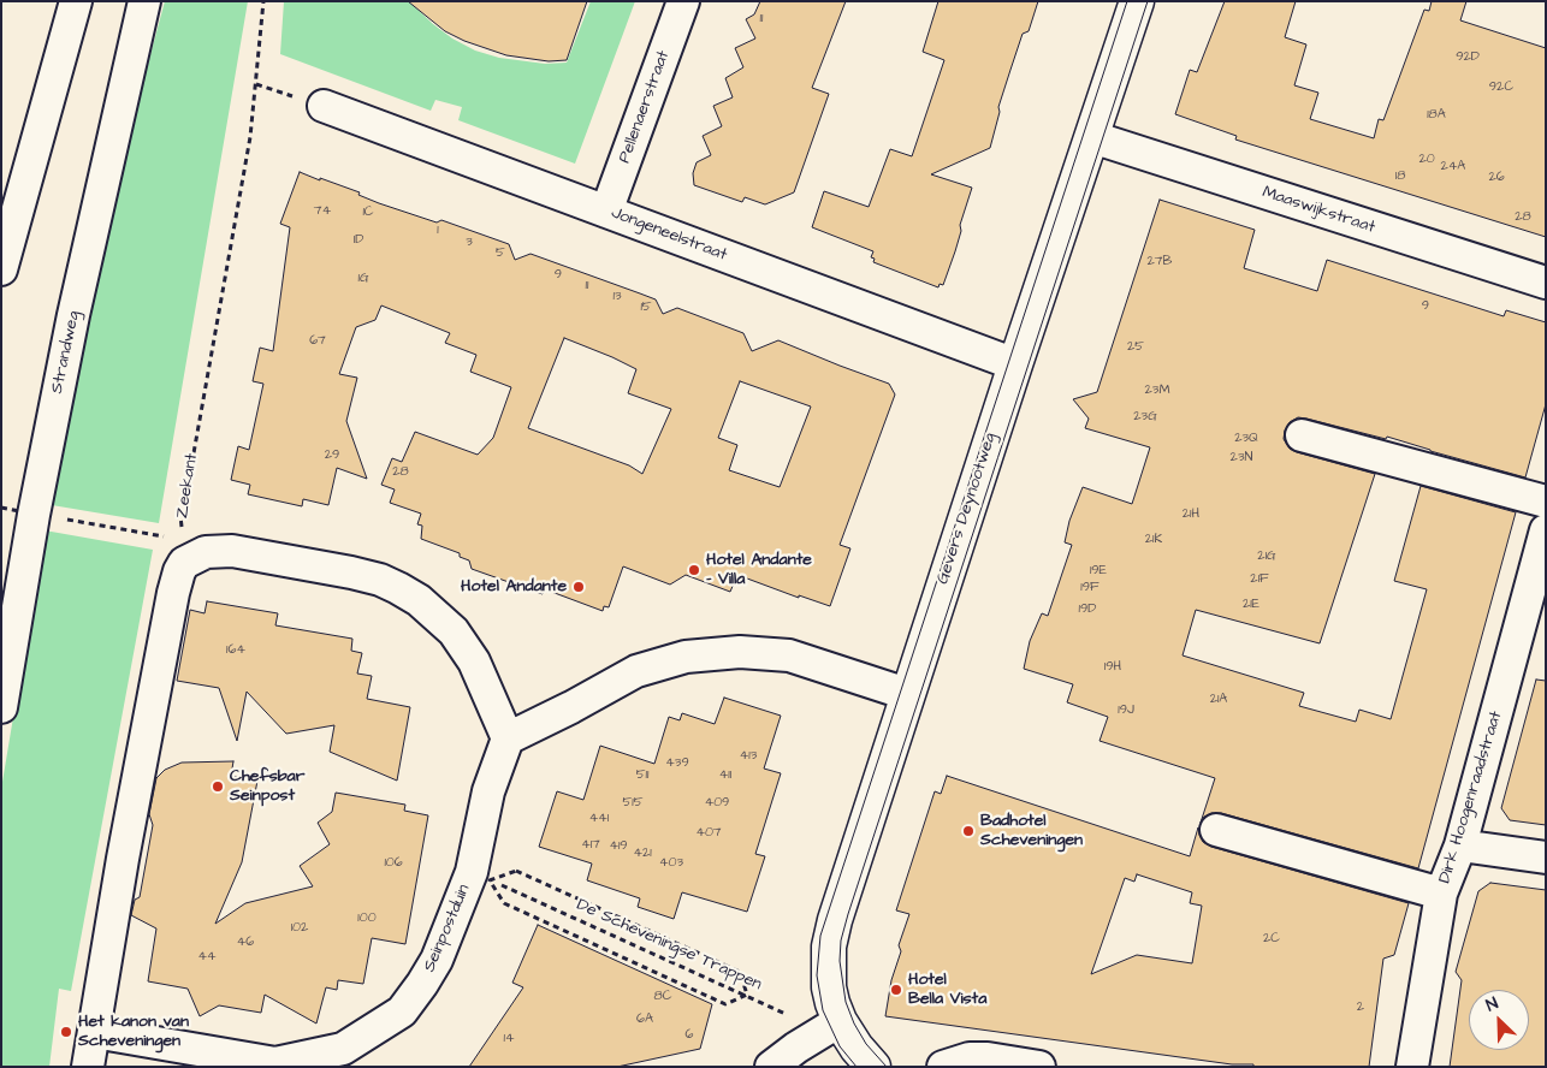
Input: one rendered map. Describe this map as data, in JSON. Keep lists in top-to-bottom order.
{
  "streets": {
    "main road": ["Gevers Deynootweg"],
    "street": [
      "Pellenaerstraat",
      "Maaswijkstraat",
      "Jongeneelstraat",
      "Strandweg",
      "Dirk Hoogenraadstraat",
      "Seinpostduin"
    ],
    "path": ["Zeekant", "De Scheveningse Trappen"]
  },
  "crossings": [
    ["Pellenaerstraat", "Jongeneelstraat"],
    ["Maaswijkstraat", "Gevers Deynootweg"],
    ["Jongeneelstraat", "Gevers Deynootweg"]
  ],
  "places": [
    "Hotel Andante - Villa",
    "Hotel Andante",
    "Chefsbar Seinpost",
    "Badhotel Scheveningen",
    "Hotel Bella Vista",
    "Het kanon van Scheveningen"
  ],
  "house_numbers": [
    "11",
    "92D",
    "92C",
    "18A",
    "20",
    "24A",
    "18",
    "26",
    "74",
    "1C",
    "28",
    "1",
    "1D",
    "3",
    "5",
    "27B",
    "9",
    "1G",
    "11",
    "13",
    "9",
    "15",
    "67",
    "25",
    "23M",
    "23G",
    "23Q",
    "29",
    "23N",
    "28",
    "21H",
    "21K",
    "21G",
    "19E",
    "21F",
    "19F",
    "21E",
    "19D",
    "164",
    "19H",
    "21A",
    "19J",
    "413",
    "439",
    "511",
    "411",
    "515",
    "409",
    "441",
    "407",
    "417",
    "419",
    "421",
    "106",
    "403",
    "100",
    "102",
    "2C",
    "46",
    "44",
    "8C",
    "2",
    "6A",
    "6",
    "14"
  ],
  "north": "top left"
}
